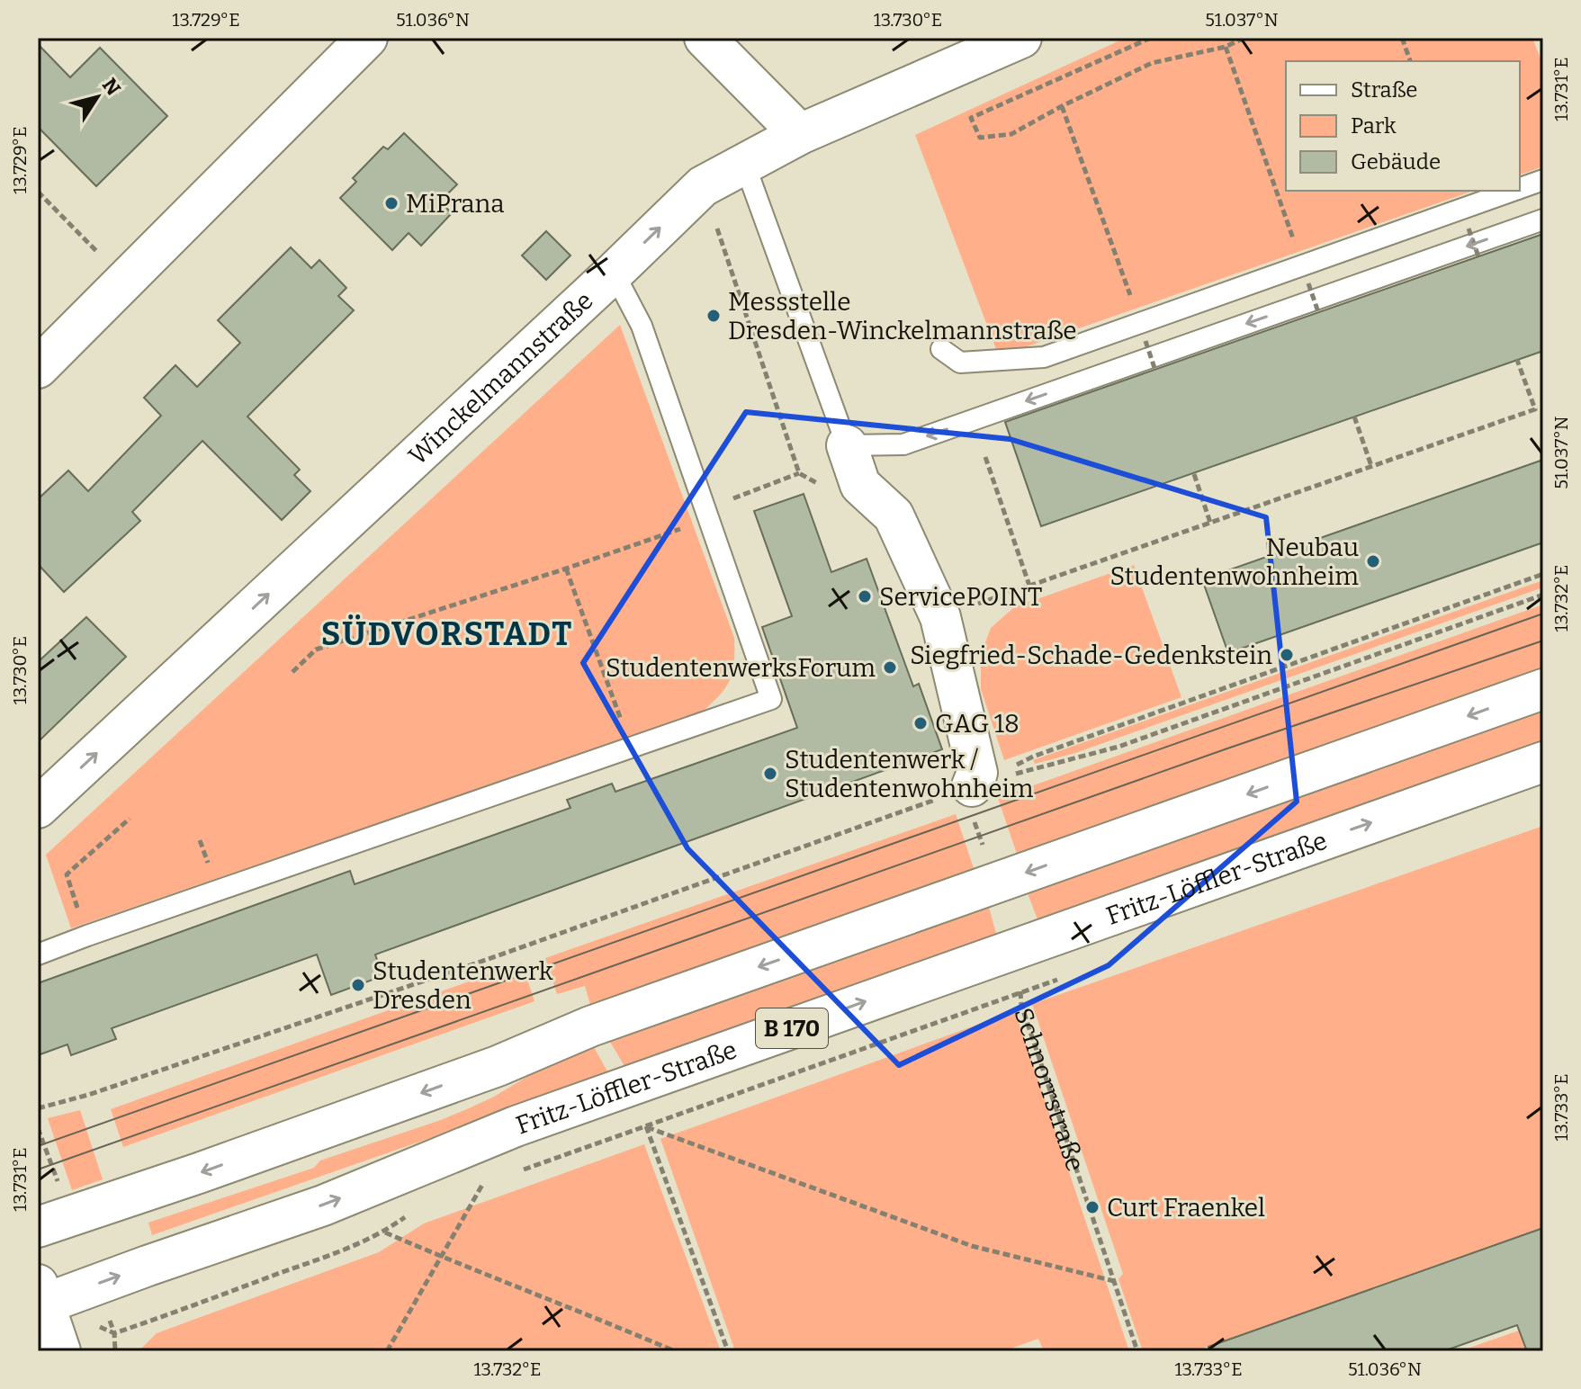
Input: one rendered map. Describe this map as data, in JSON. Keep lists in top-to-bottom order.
{
  "streets": {
    "main road": ["Winckelmannstraße", "Fritz-Löffler-Straße", "B 170"],
    "path": ["Schnorrstraße"]
  },
  "crossings": [
    ["Fritz-Löffler-Straße", "Schnorrstraße"]
  ],
  "districts": ["SÜDVORSTADT"],
  "places": [
    "MiPrana",
    "Messstelle Dresden-Winckelmannstraße",
    "Neubau Studentenwohnheim",
    "ServicePOINT",
    "Siegfried-Schade-Gedenkstein",
    "StudentenwerksForum",
    "GAG 18",
    "Studentenwerk / Studentenwohnheim",
    "Studentenwerk Dresden",
    "Curt Fraenkel"
  ],
  "legend": ["Straße", "Park", "Gebäude"],
  "north": "top right",
  "coordinates": [
    "13.729°E",
    "51.036°N",
    "13.730°E",
    "51.037°N",
    "13.731°E",
    "13.732°E",
    "13.733°E"
  ]
}
